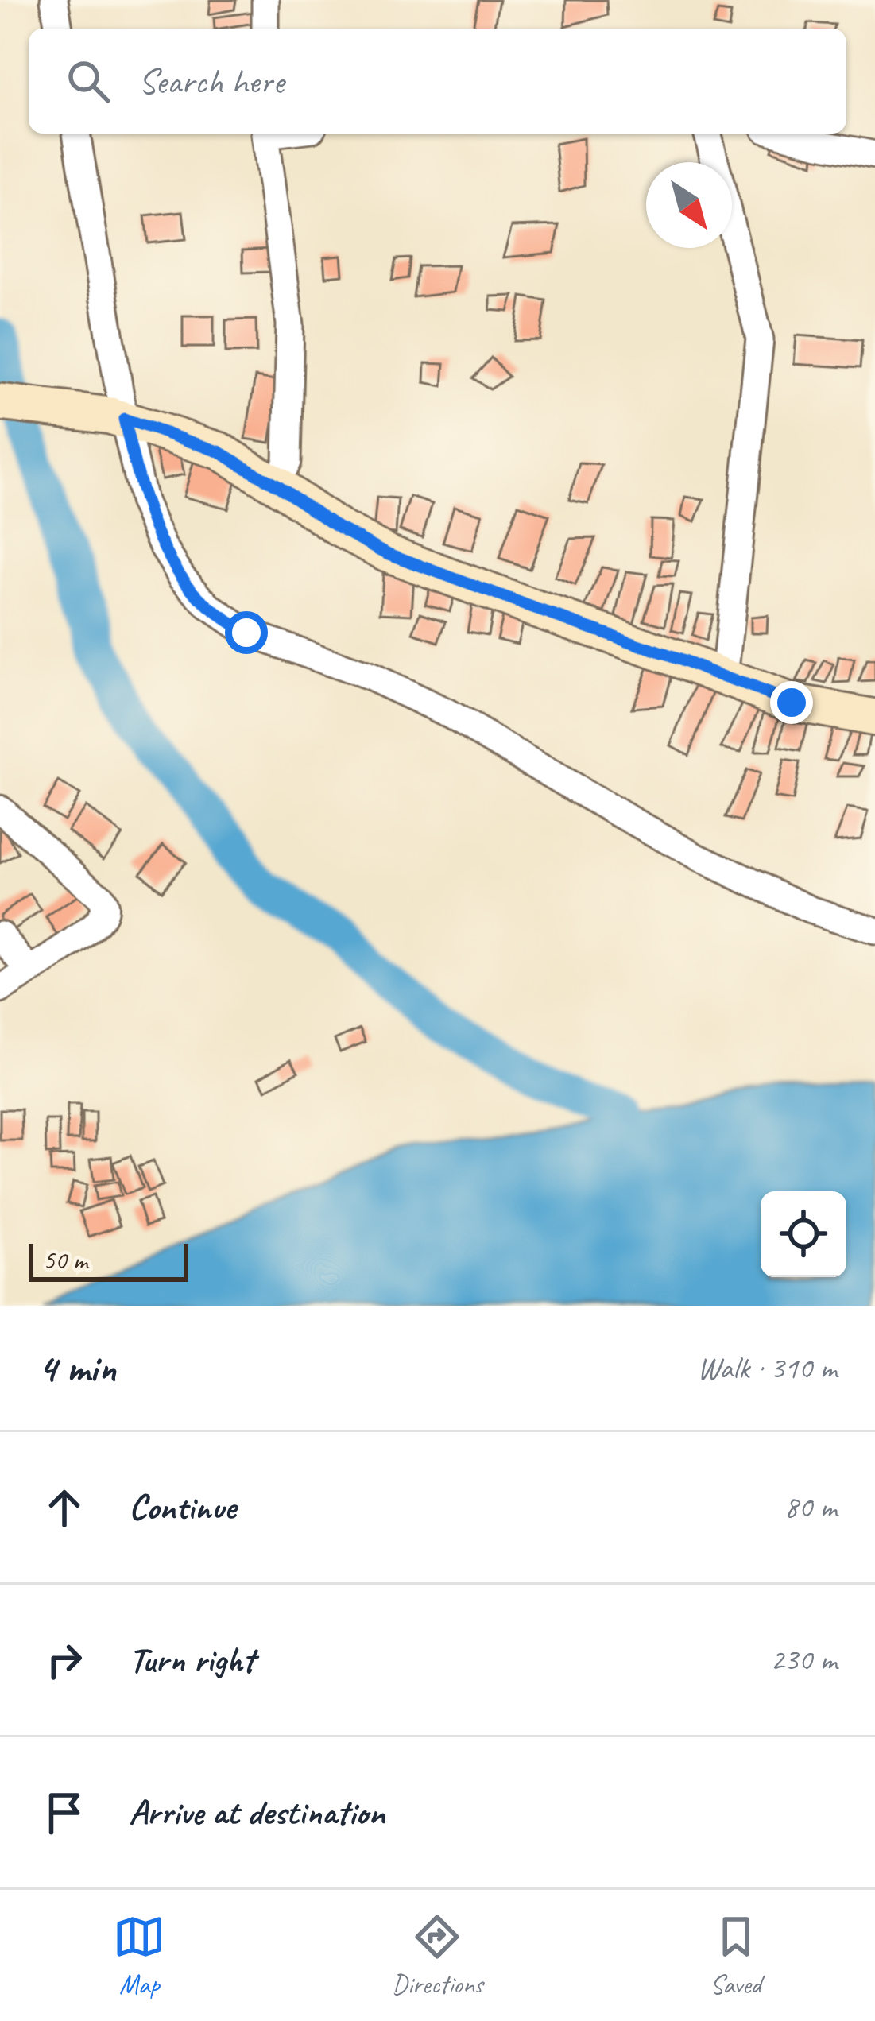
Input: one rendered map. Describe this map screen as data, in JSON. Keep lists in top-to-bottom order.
{
  "scale_bar": "50 m",
  "north": "bottom right",
  "page": {
    "search": "Search here",
    "scale": "50 m",
    "heading": ["4 min", "Walk · 310 m"],
    "list": [
      ["Continue", "80 m"],
      ["Turn right", "230 m"],
      "Arrive at destination"
    ],
    "nav": ["Map", "Directions", "Saved"]
  }
}
